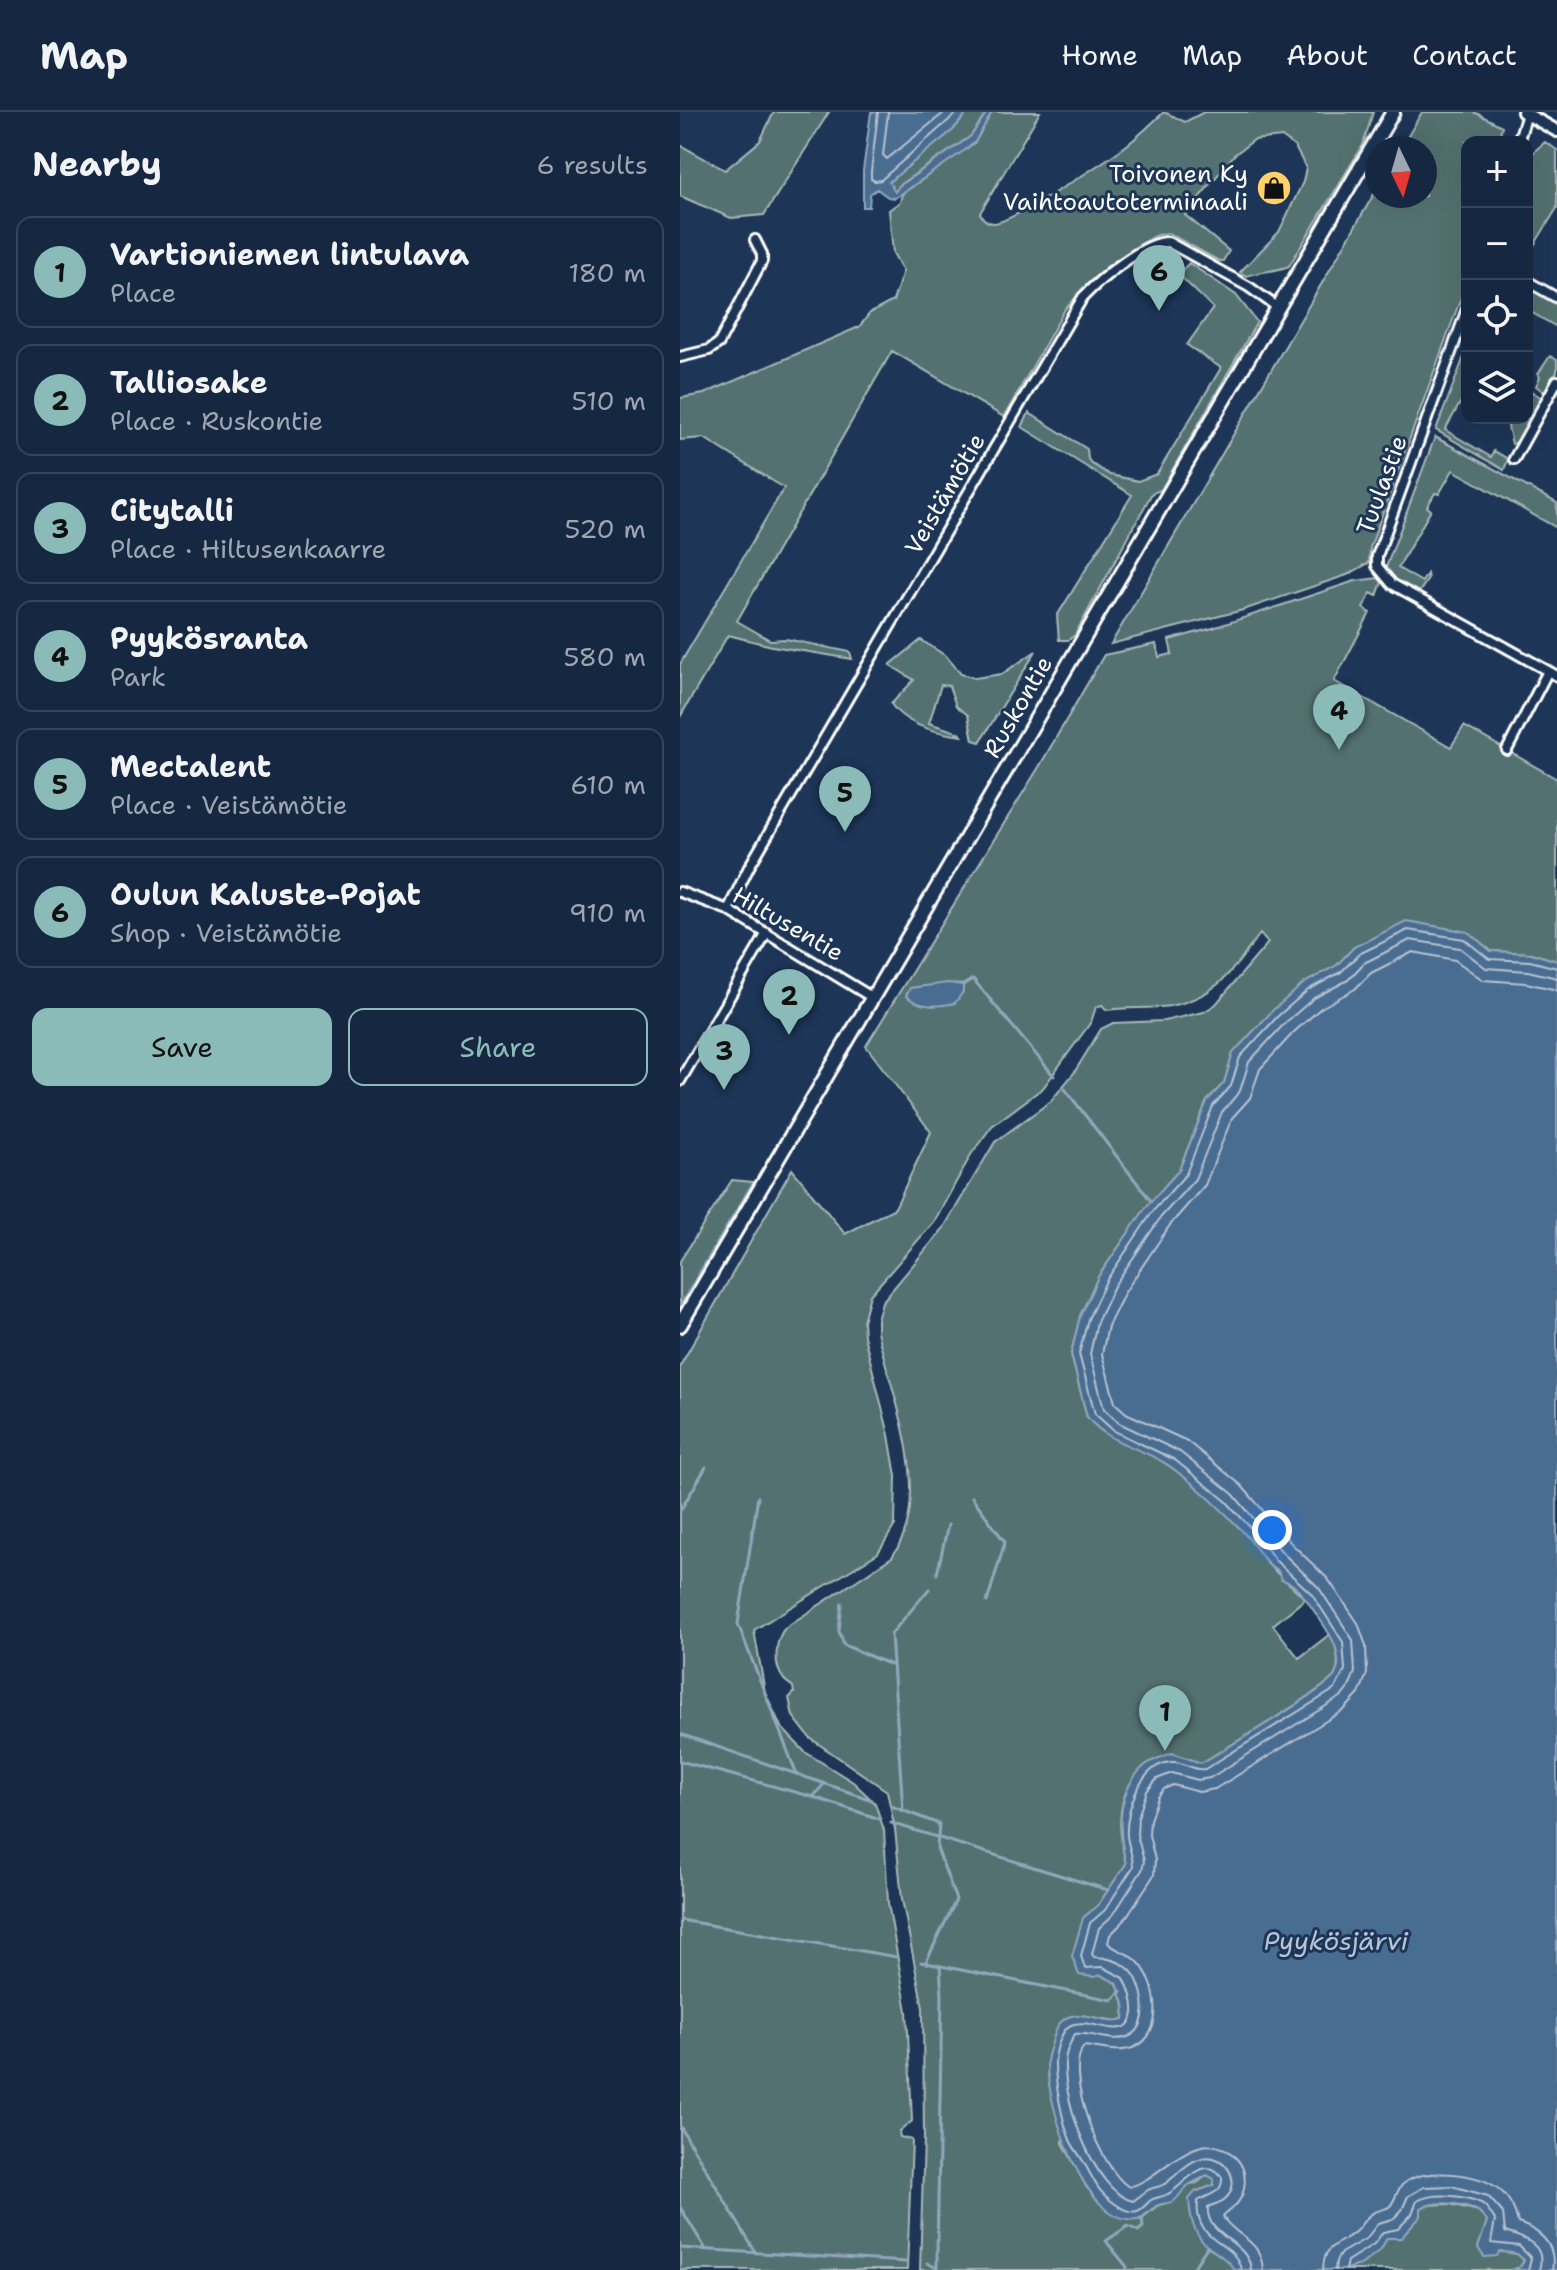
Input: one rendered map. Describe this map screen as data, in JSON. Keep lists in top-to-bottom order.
{
  "streets": {
    "main road": ["Ruskontie"],
    "street": ["Tuulastie", "Veistämötie", "Hiltusentie"]
  },
  "crossings": [
    ["Veistämötie", "Ruskontie"],
    ["Veistämötie", "Hiltusentie"],
    ["Ruskontie", "Hiltusentie"]
  ],
  "water": ["Pyykösjärvi"],
  "places": {
    "shop": ["Toivonen Ky Vaihtoautoterminaali"]
  },
  "north": "bottom",
  "page": {
    "header": "Map",
    "nav": [
      "Home",
      "Map",
      "About",
      "Contact"
    ],
    "heading": ["Nearby", "6 results"],
    "map_buttons": ["+", "−"],
    "list": [
      {
        "mark": "1",
        "name": "Vartioniemen lintulava",
        "note": "Place",
        "value": "180 m"
      },
      {
        "mark": "2",
        "name": "Talliosake",
        "note": "Place · Ruskontie",
        "value": "510 m"
      },
      {
        "mark": "3",
        "name": "Citytalli",
        "note": "Place · Hiltusenkaarre",
        "value": "520 m"
      },
      {
        "mark": "4",
        "name": "Pyykösranta",
        "note": "Park",
        "value": "580 m"
      },
      {
        "mark": "5",
        "name": "Mectalent",
        "note": "Place · Veistämötie",
        "value": "610 m"
      },
      {
        "mark": "6",
        "name": "Oulun Kaluste-Pojat",
        "note": "Shop · Veistämötie",
        "value": "910 m"
      }
    ],
    "pins": [
      "6",
      "4",
      "5",
      "2",
      "3",
      "1"
    ],
    "buttons": ["Save", "Share"]
  }
}
